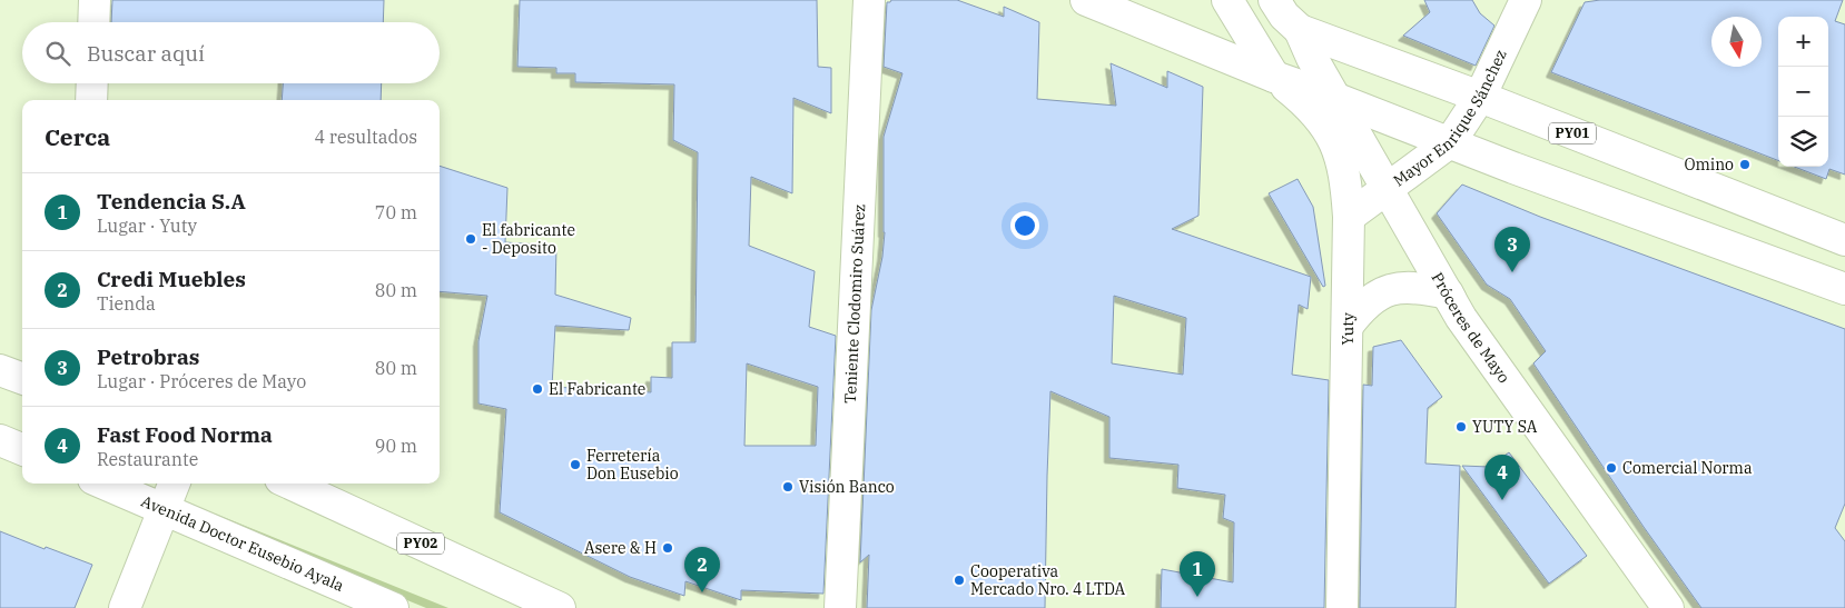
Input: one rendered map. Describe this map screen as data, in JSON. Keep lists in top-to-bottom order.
{
  "streets": {
    "main road": [
      "Mayor Enrique Sánchez",
      "PY01",
      "Teniente Clodomiro Suárez",
      "Próceres de Mayo",
      "Yuty",
      "Avenida Doctor Eusebio Ayala",
      "PY02"
    ]
  },
  "crossings": [
    ["Mayor Enrique Sánchez", "PY01"],
    ["Mayor Enrique Sánchez", "Próceres de Mayo"],
    ["Mayor Enrique Sánchez", "Yuty"],
    ["PY01", "Próceres de Mayo"]
  ],
  "places": [
    "Omino",
    "El fabricante - Deposito",
    "El Fabricante",
    "YUTY SA",
    "Ferretería Don Eusebio",
    "Comercial Norma",
    "Visión Banco",
    "Asere & H",
    "Cooperativa Mercado Nro. 4 LTDA"
  ],
  "north": "bottom",
  "page": {
    "map_buttons": ["+", "−"],
    "search": "Buscar aquí",
    "heading": ["Cerca", "4 resultados"],
    "list": [
      {
        "mark": "1",
        "name": "Tendencia S.A",
        "note": "Lugar · Yuty",
        "value": "70 m"
      },
      {
        "mark": "2",
        "name": "Credi Muebles",
        "note": "Tienda",
        "value": "80 m"
      },
      {
        "mark": "3",
        "name": "Petrobras",
        "note": "Lugar · Próceres de Mayo",
        "value": "80 m"
      },
      {
        "mark": "4",
        "name": "Fast Food Norma",
        "note": "Restaurante",
        "value": "90 m"
      }
    ],
    "pins": [
      "3",
      "4",
      "2",
      "1"
    ]
  }
}
